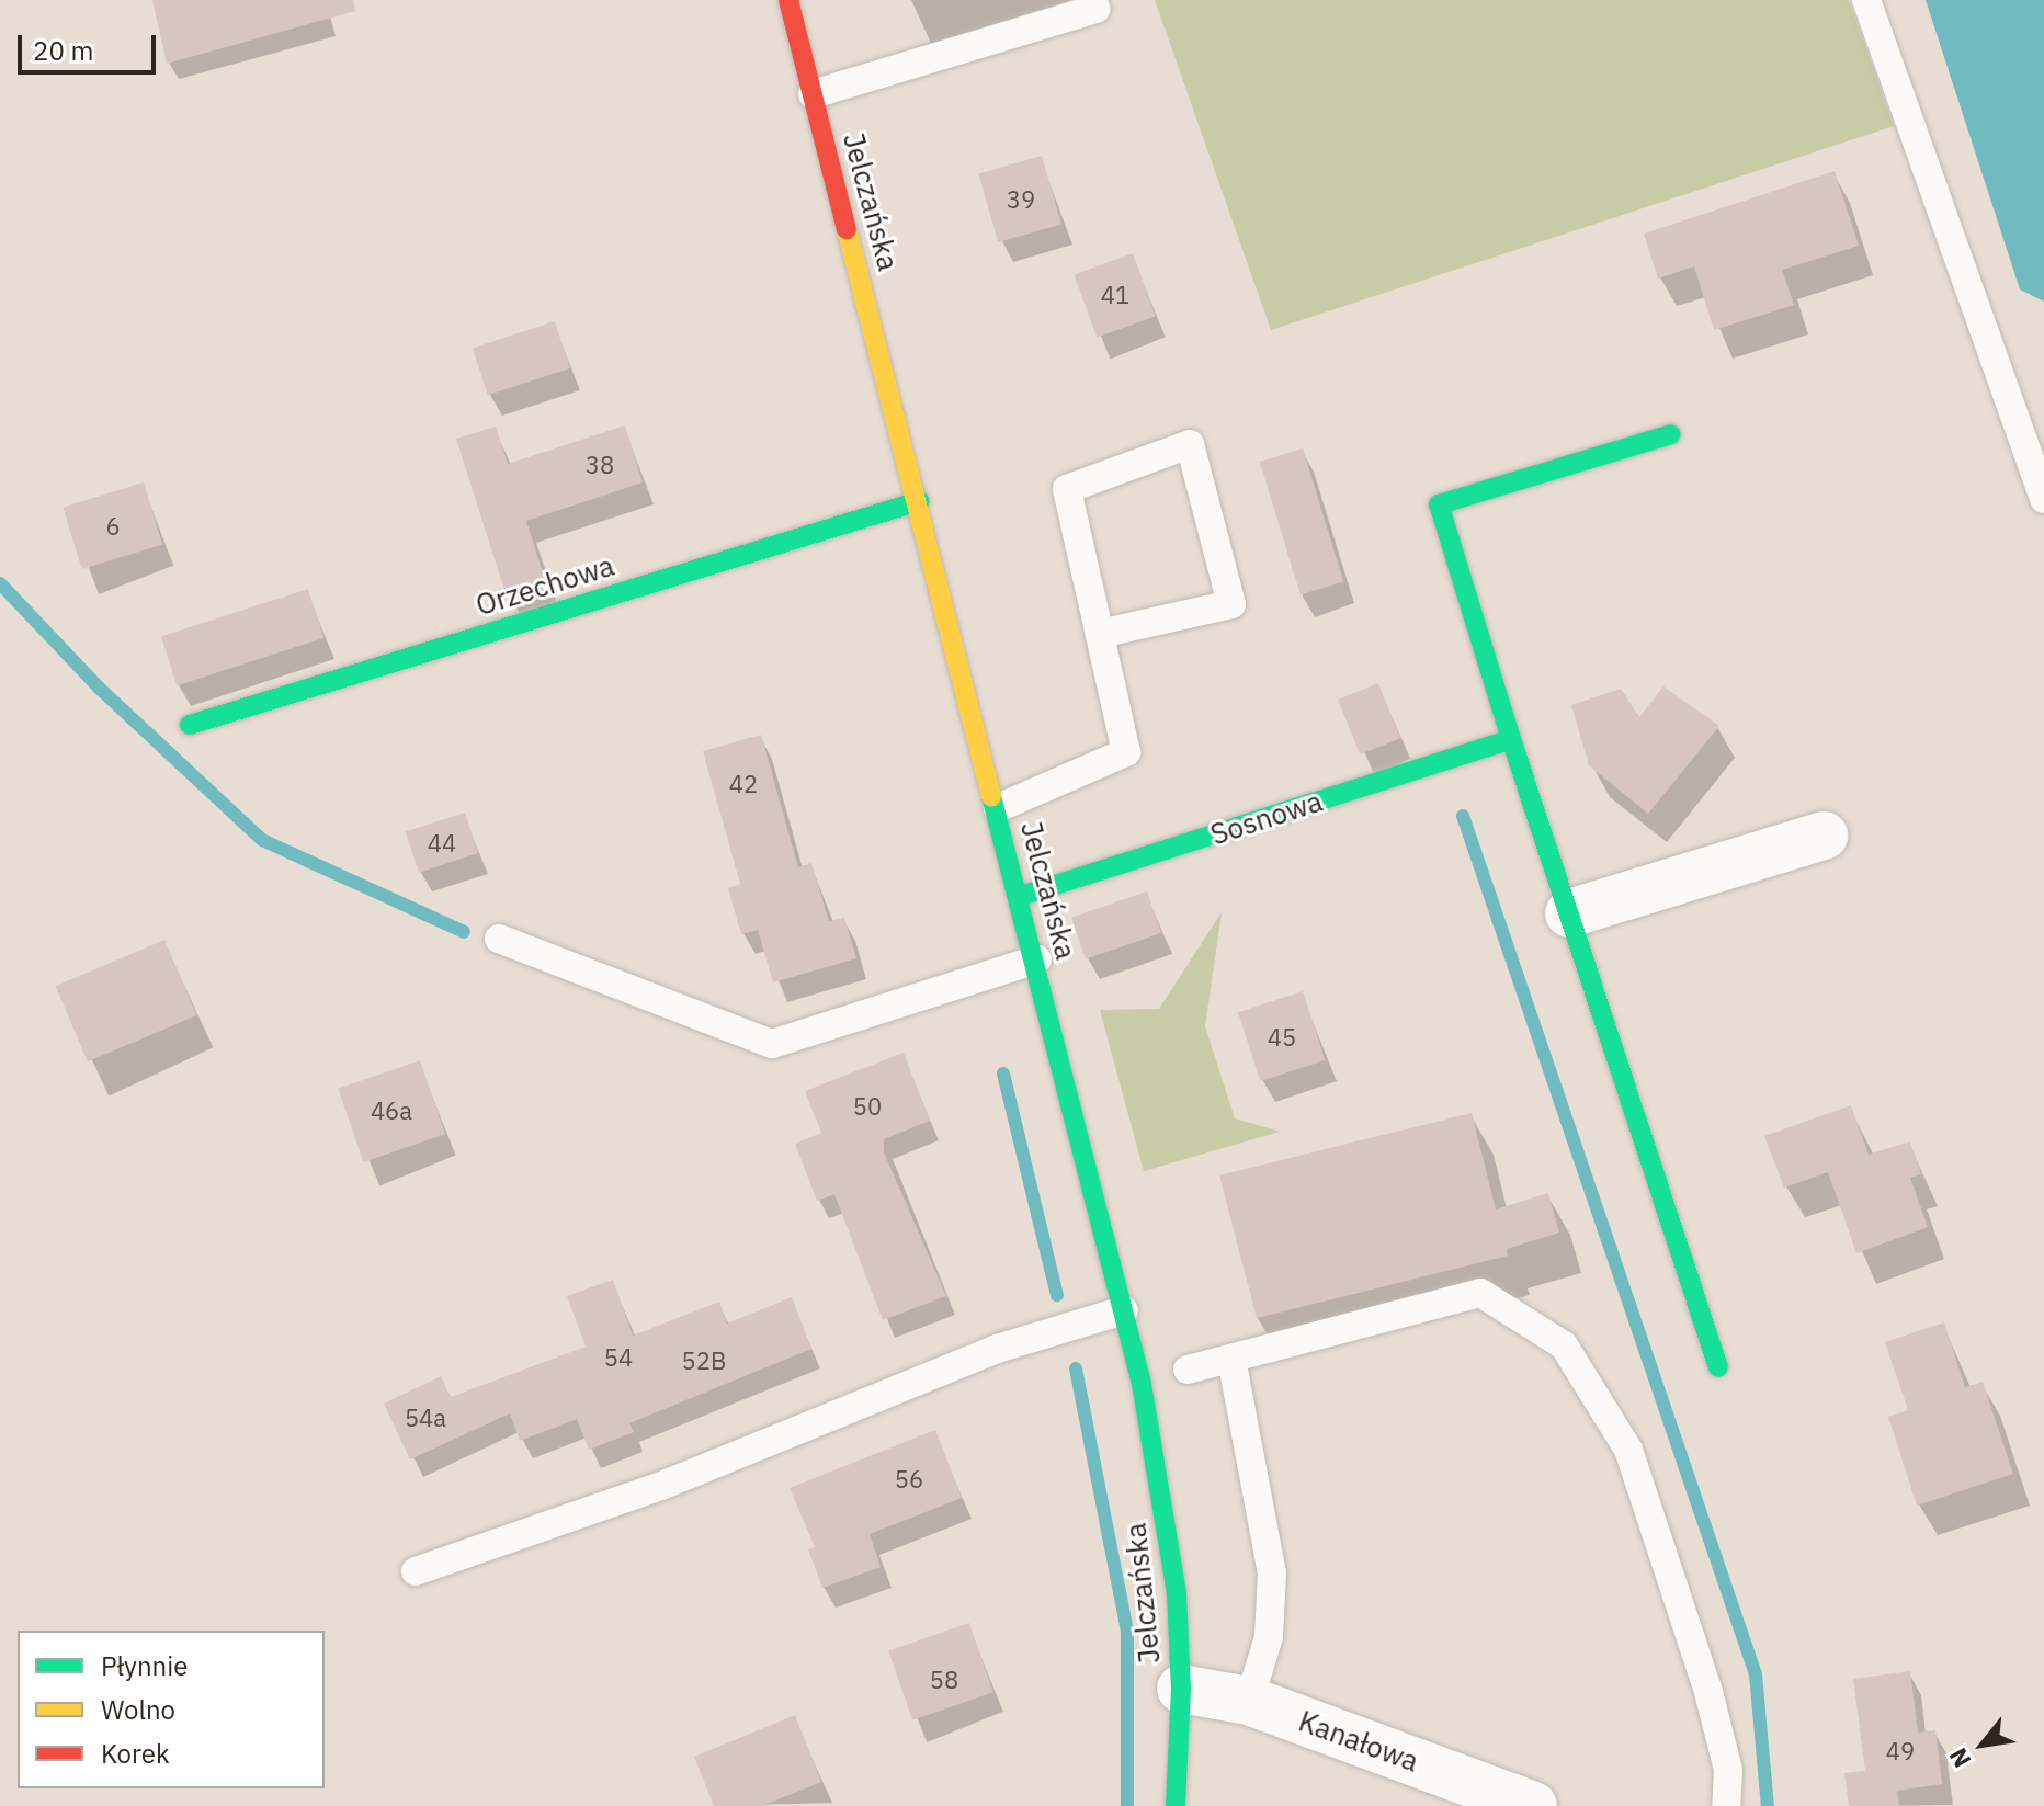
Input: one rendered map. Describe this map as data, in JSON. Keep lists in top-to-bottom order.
{
  "streets": {
    "street": [
      "Jelczańska",
      "Orzechowa",
      "Sosnowa",
      "Kanałowa"
    ]
  },
  "crossings": [
    ["Jelczańska", "Orzechowa"],
    ["Jelczańska", "Sosnowa"],
    ["Jelczańska", "Kanałowa"]
  ],
  "house_numbers": [
    "39",
    "41",
    "38",
    "6",
    "42",
    "44",
    "45",
    "50",
    "46a",
    "54",
    "52B",
    "54a",
    "56",
    "58",
    "49"
  ],
  "legend": ["Płynnie", "Wolno", "Korek"],
  "scale_bar": "20 m",
  "north": "bottom left"
}
